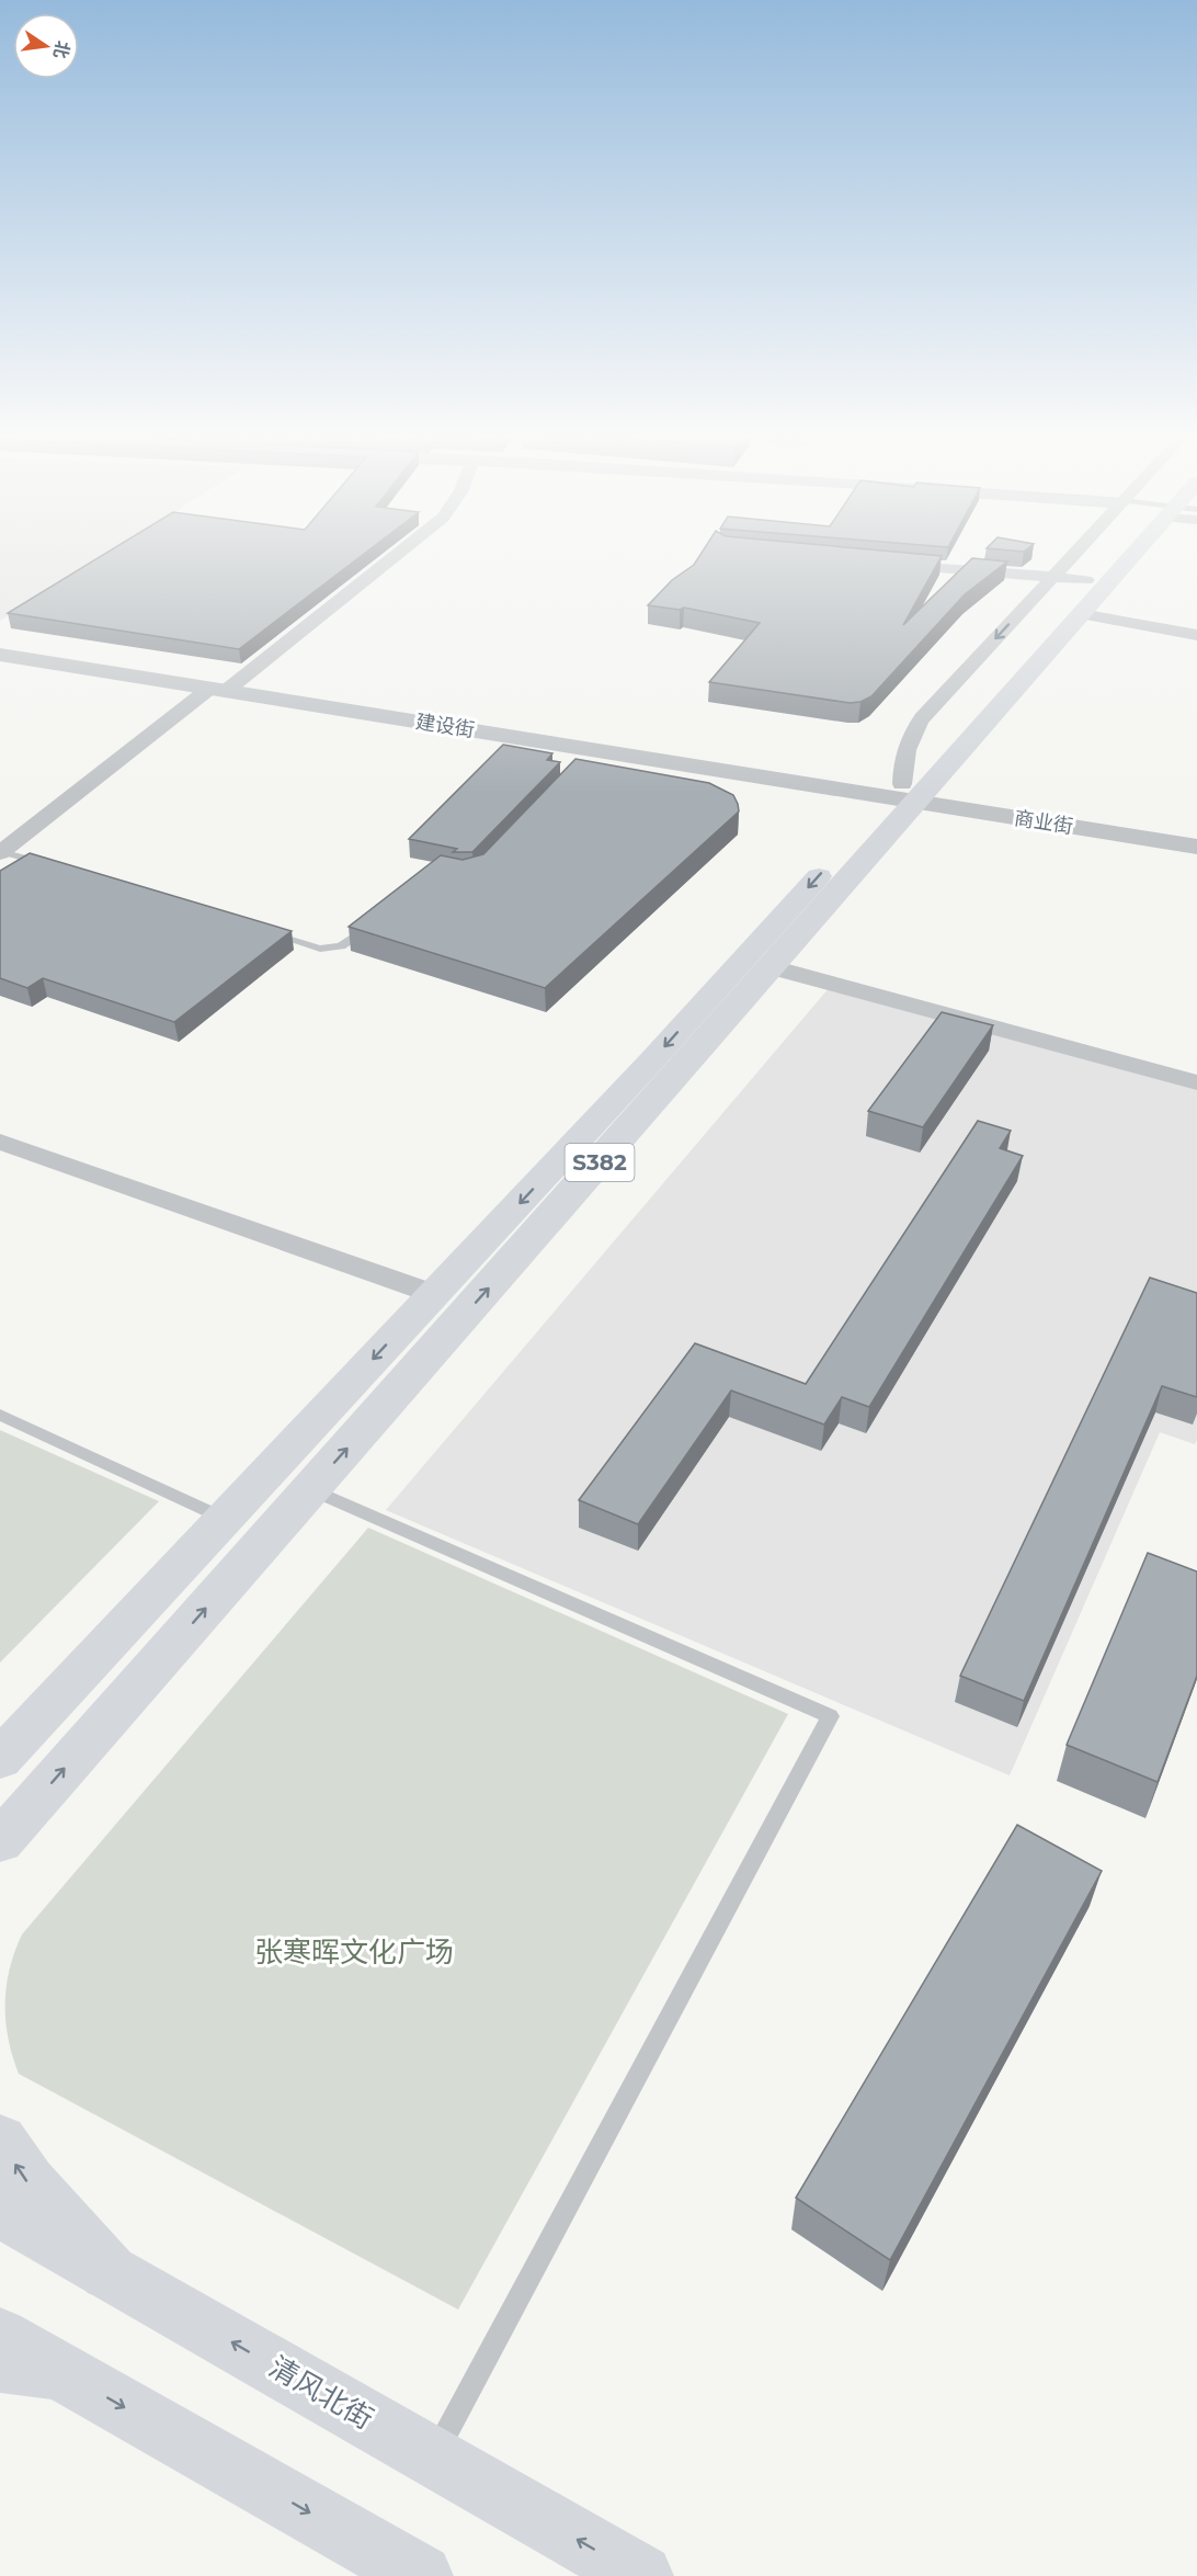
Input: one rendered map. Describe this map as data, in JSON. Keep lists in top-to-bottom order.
{
  "streets": {
    "main road": ["S382", "清风北街"],
    "street": ["建设街", "商业街"]
  },
  "crossings": [
    ["建设街", "商业街"],
    ["建设街", "S382"],
    ["商业街", "S382"]
  ],
  "parks": ["张寒晖文化广场"],
  "north": "right"
}
